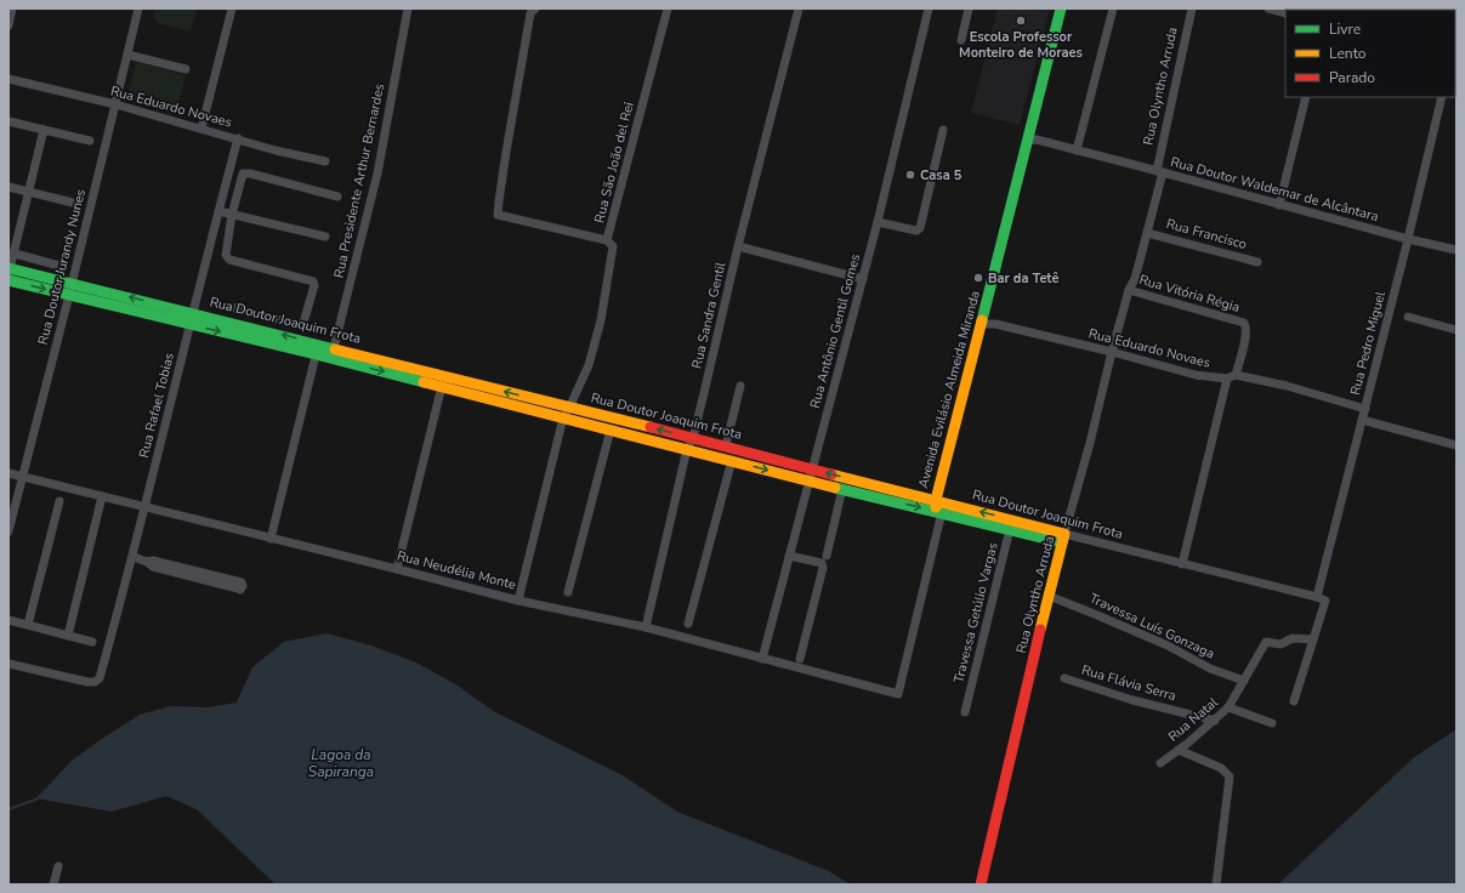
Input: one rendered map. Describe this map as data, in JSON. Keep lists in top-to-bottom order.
{
  "streets": {
    "street": [
      "Rua Olyntho Arruda",
      "Rua Eduardo Novaes",
      "Rua São João del Rei",
      "Rua Presidente Arthur Bernardes",
      "Rua Doutor Waldemar de Alcântara",
      "Rua Francisco",
      "Rua Doutor Jurandy Nunes",
      "Rua Vitória Régia",
      "Rua Sandra Gentil",
      "Rua Doutor Joaquim Frota",
      "Rua Antônio Gentil Gomes",
      "Rua Pedro Miguel",
      "Avenida Evilásio Almeida Miranda",
      "Rua Rafael Tobias",
      "Rua Neudélia Monte",
      "Travessa Getúlio Vargas",
      "Travessa Luís Gonzaga",
      "Rua Flávia Serra",
      "Rua Natal"
    ]
  },
  "crossings": [
    ["Rua Olyntho Arruda", "Rua Eduardo Novaes"],
    ["Rua Olyntho Arruda", "Rua Doutor Waldemar de Alcântara"],
    ["Rua Olyntho Arruda", "Rua Francisco"],
    ["Rua Olyntho Arruda", "Rua Vitória Régia"],
    ["Rua Olyntho Arruda", "Rua Doutor Joaquim Frota"],
    ["Rua Olyntho Arruda", "Travessa Luís Gonzaga"],
    ["Rua Eduardo Novaes", "Rua Doutor Jurandy Nunes"],
    ["Rua Eduardo Novaes", "Rua Vitória Régia"],
    ["Rua Eduardo Novaes", "Rua Pedro Miguel"],
    ["Rua Eduardo Novaes", "Avenida Evilásio Almeida Miranda"],
    ["Rua Eduardo Novaes", "Rua Rafael Tobias"],
    ["Rua São João del Rei", "Rua Doutor Joaquim Frota"],
    ["Rua São João del Rei", "Rua Neudélia Monte"],
    ["Rua Presidente Arthur Bernardes", "Rua Doutor Joaquim Frota"],
    ["Rua Doutor Waldemar de Alcântara", "Rua Pedro Miguel"],
    ["Rua Doutor Waldemar de Alcântara", "Avenida Evilásio Almeida Miranda"],
    ["Rua Doutor Jurandy Nunes", "Rua Doutor Joaquim Frota"],
    ["Rua Doutor Jurandy Nunes", "Rua Neudélia Monte"],
    ["Rua Sandra Gentil", "Rua Doutor Joaquim Frota"],
    ["Rua Sandra Gentil", "Rua Neudélia Monte"],
    ["Rua Doutor Joaquim Frota", "Rua Antônio Gentil Gomes"],
    ["Rua Doutor Joaquim Frota", "Rua Pedro Miguel"],
    ["Rua Doutor Joaquim Frota", "Avenida Evilásio Almeida Miranda"],
    ["Rua Doutor Joaquim Frota", "Rua Rafael Tobias"],
    ["Rua Doutor Joaquim Frota", "Travessa Getúlio Vargas"],
    ["Rua Antônio Gentil Gomes", "Rua Neudélia Monte"],
    ["Avenida Evilásio Almeida Miranda", "Rua Neudélia Monte"],
    ["Rua Rafael Tobias", "Rua Neudélia Monte"],
    ["Travessa Luís Gonzaga", "Rua Natal"],
    ["Rua Flávia Serra", "Rua Natal"]
  ],
  "water": ["Lagoa da Sapiranga"],
  "places": ["Escola Professor Monteiro de Moraes", "Casa 5", "Bar da Tetê"],
  "legend": ["Livre", "Lento", "Parado"]
}
